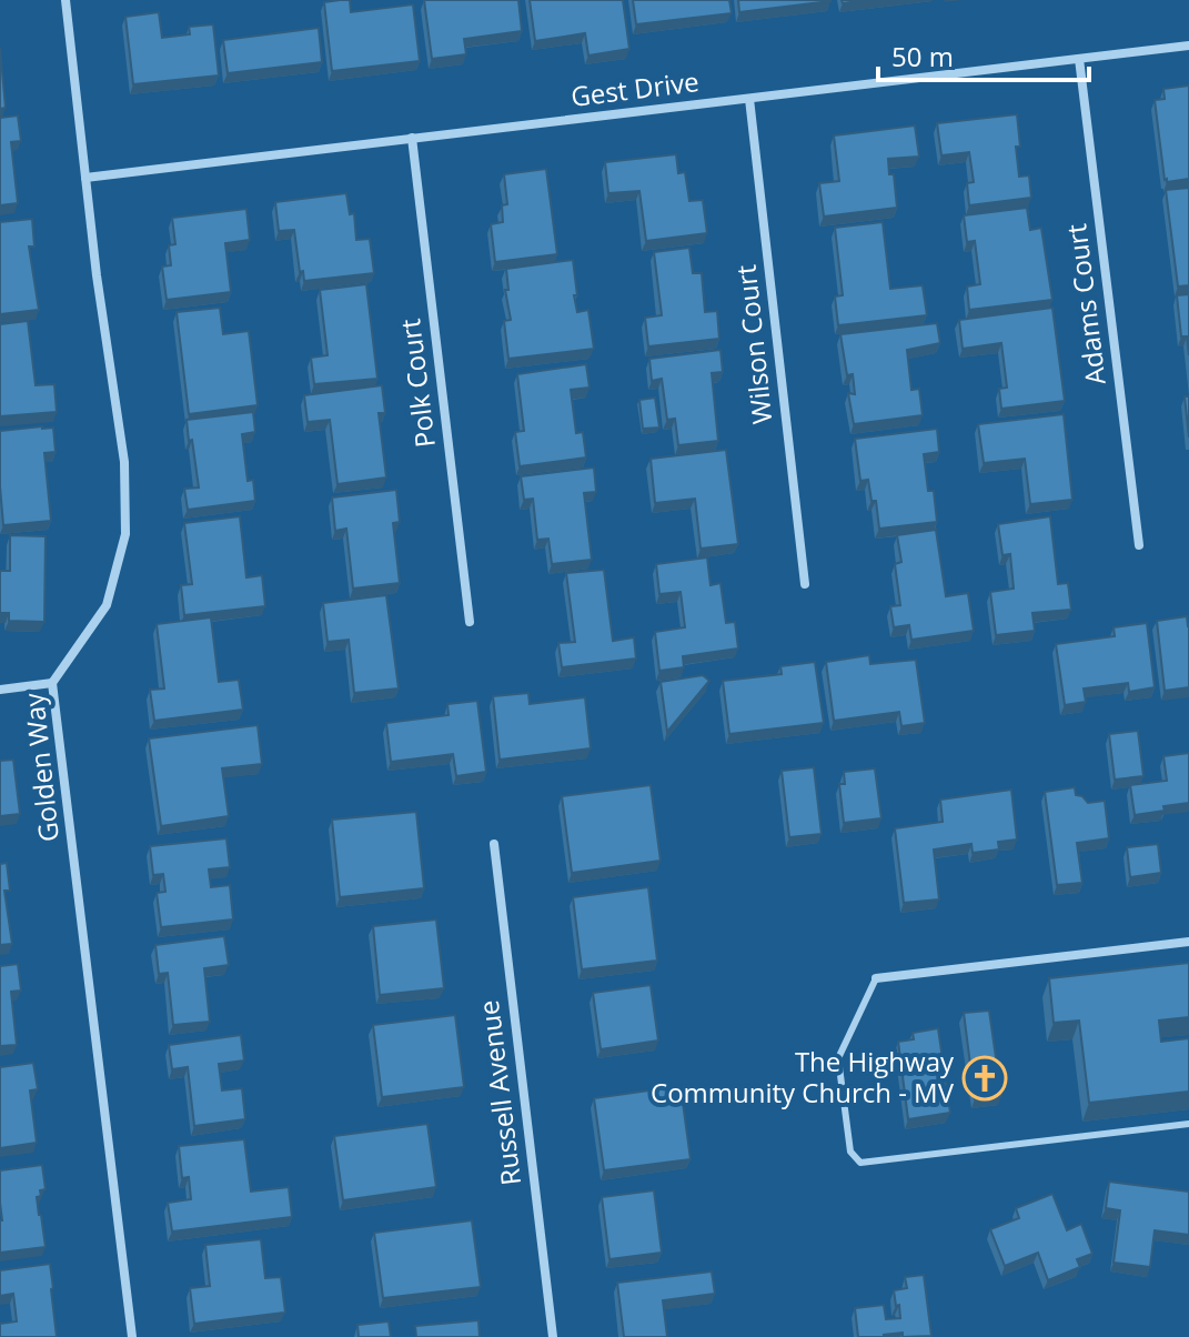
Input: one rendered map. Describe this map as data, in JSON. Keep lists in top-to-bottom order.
{
  "streets": {
    "street": [
      "Gest Drive",
      "Adams Court",
      "Wilson Court",
      "Polk Court",
      "Golden Way",
      "Russell Avenue"
    ]
  },
  "crossings": [
    ["Gest Drive", "Adams Court"],
    ["Gest Drive", "Wilson Court"],
    ["Gest Drive", "Polk Court"],
    ["Gest Drive", "Golden Way"]
  ],
  "places": {
    "church": ["The Highway Community Church - MV"]
  },
  "scale_bar": "50 m"
}
